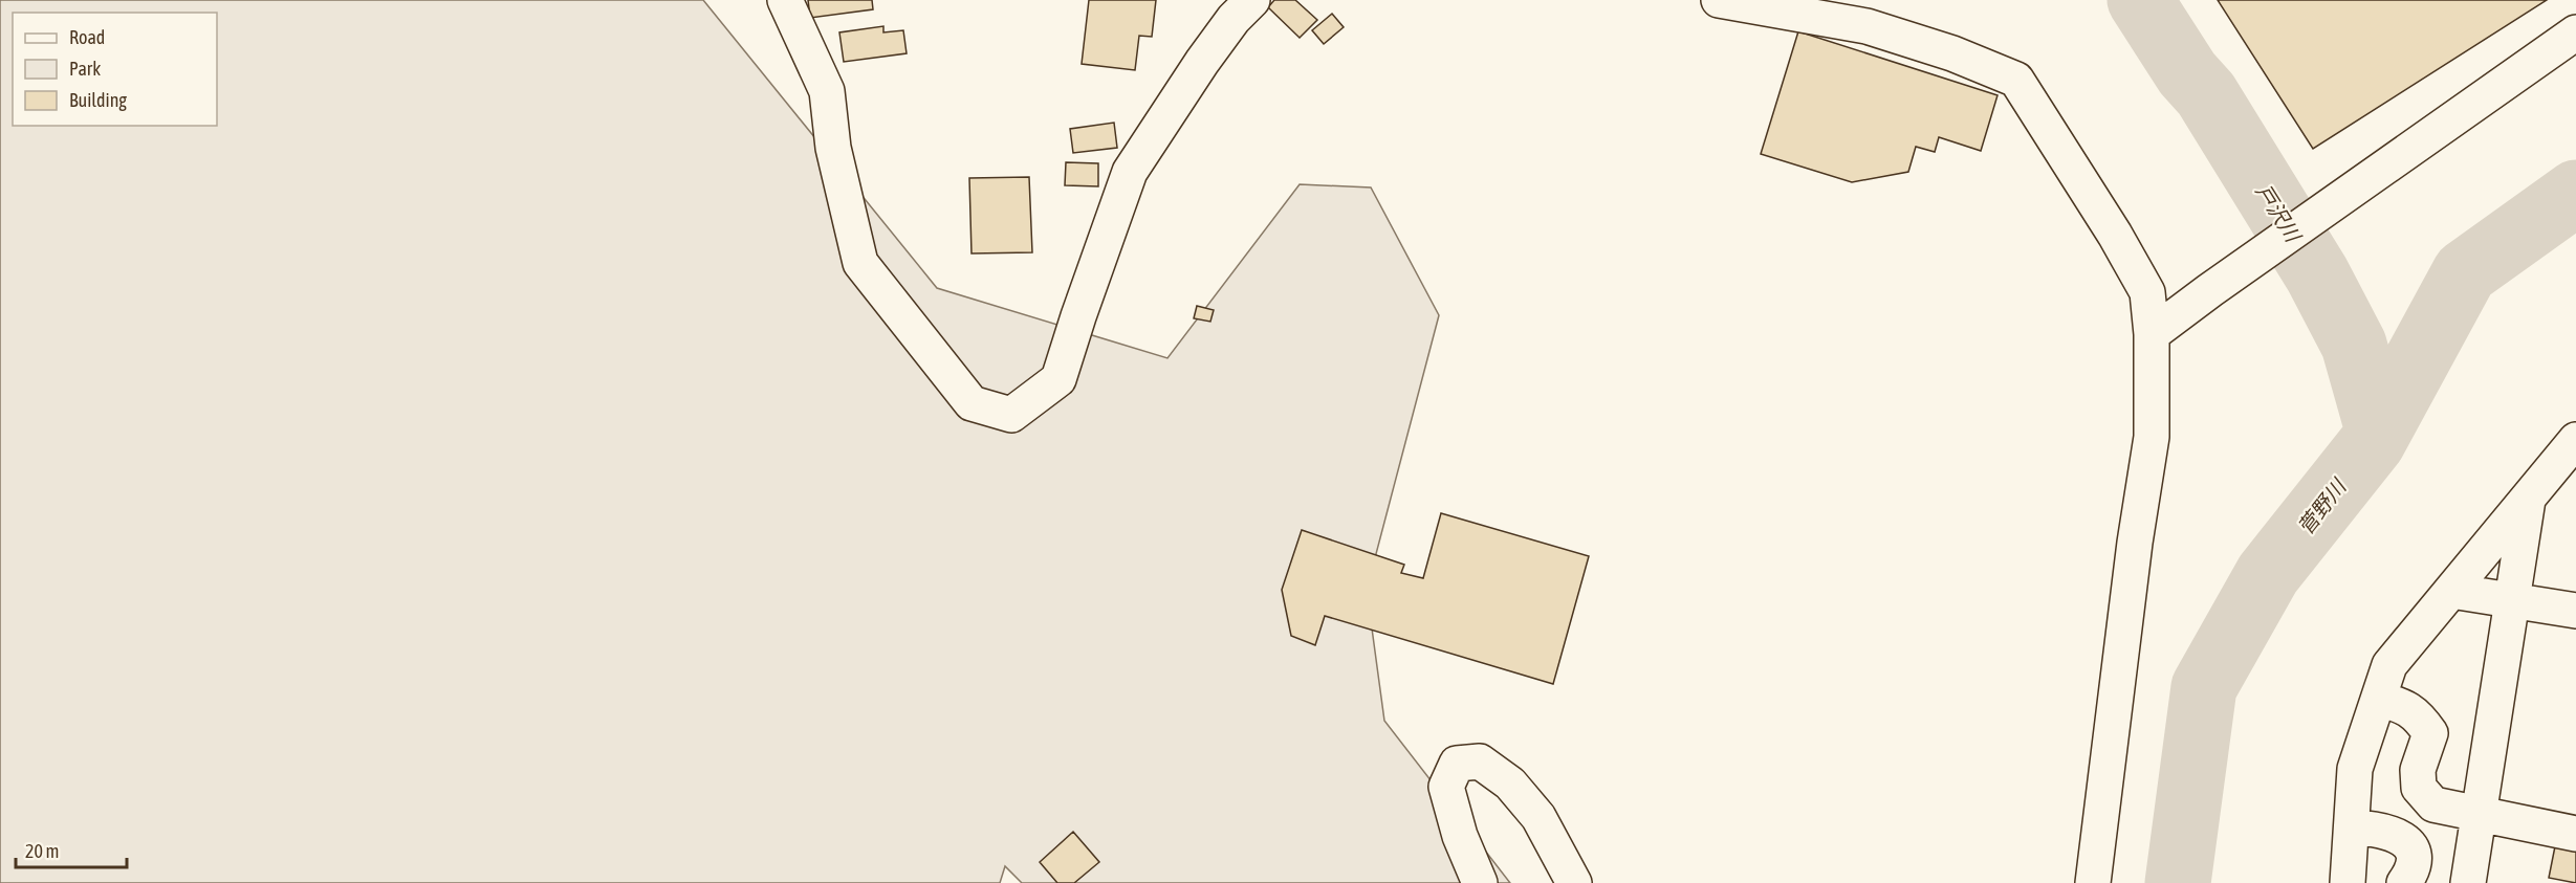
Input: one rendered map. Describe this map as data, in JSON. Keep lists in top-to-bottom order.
{
  "water": ["戸沢川", "菅野川"],
  "legend": ["Road", "Park", "Building"],
  "scale_bar": "20 m"
}
